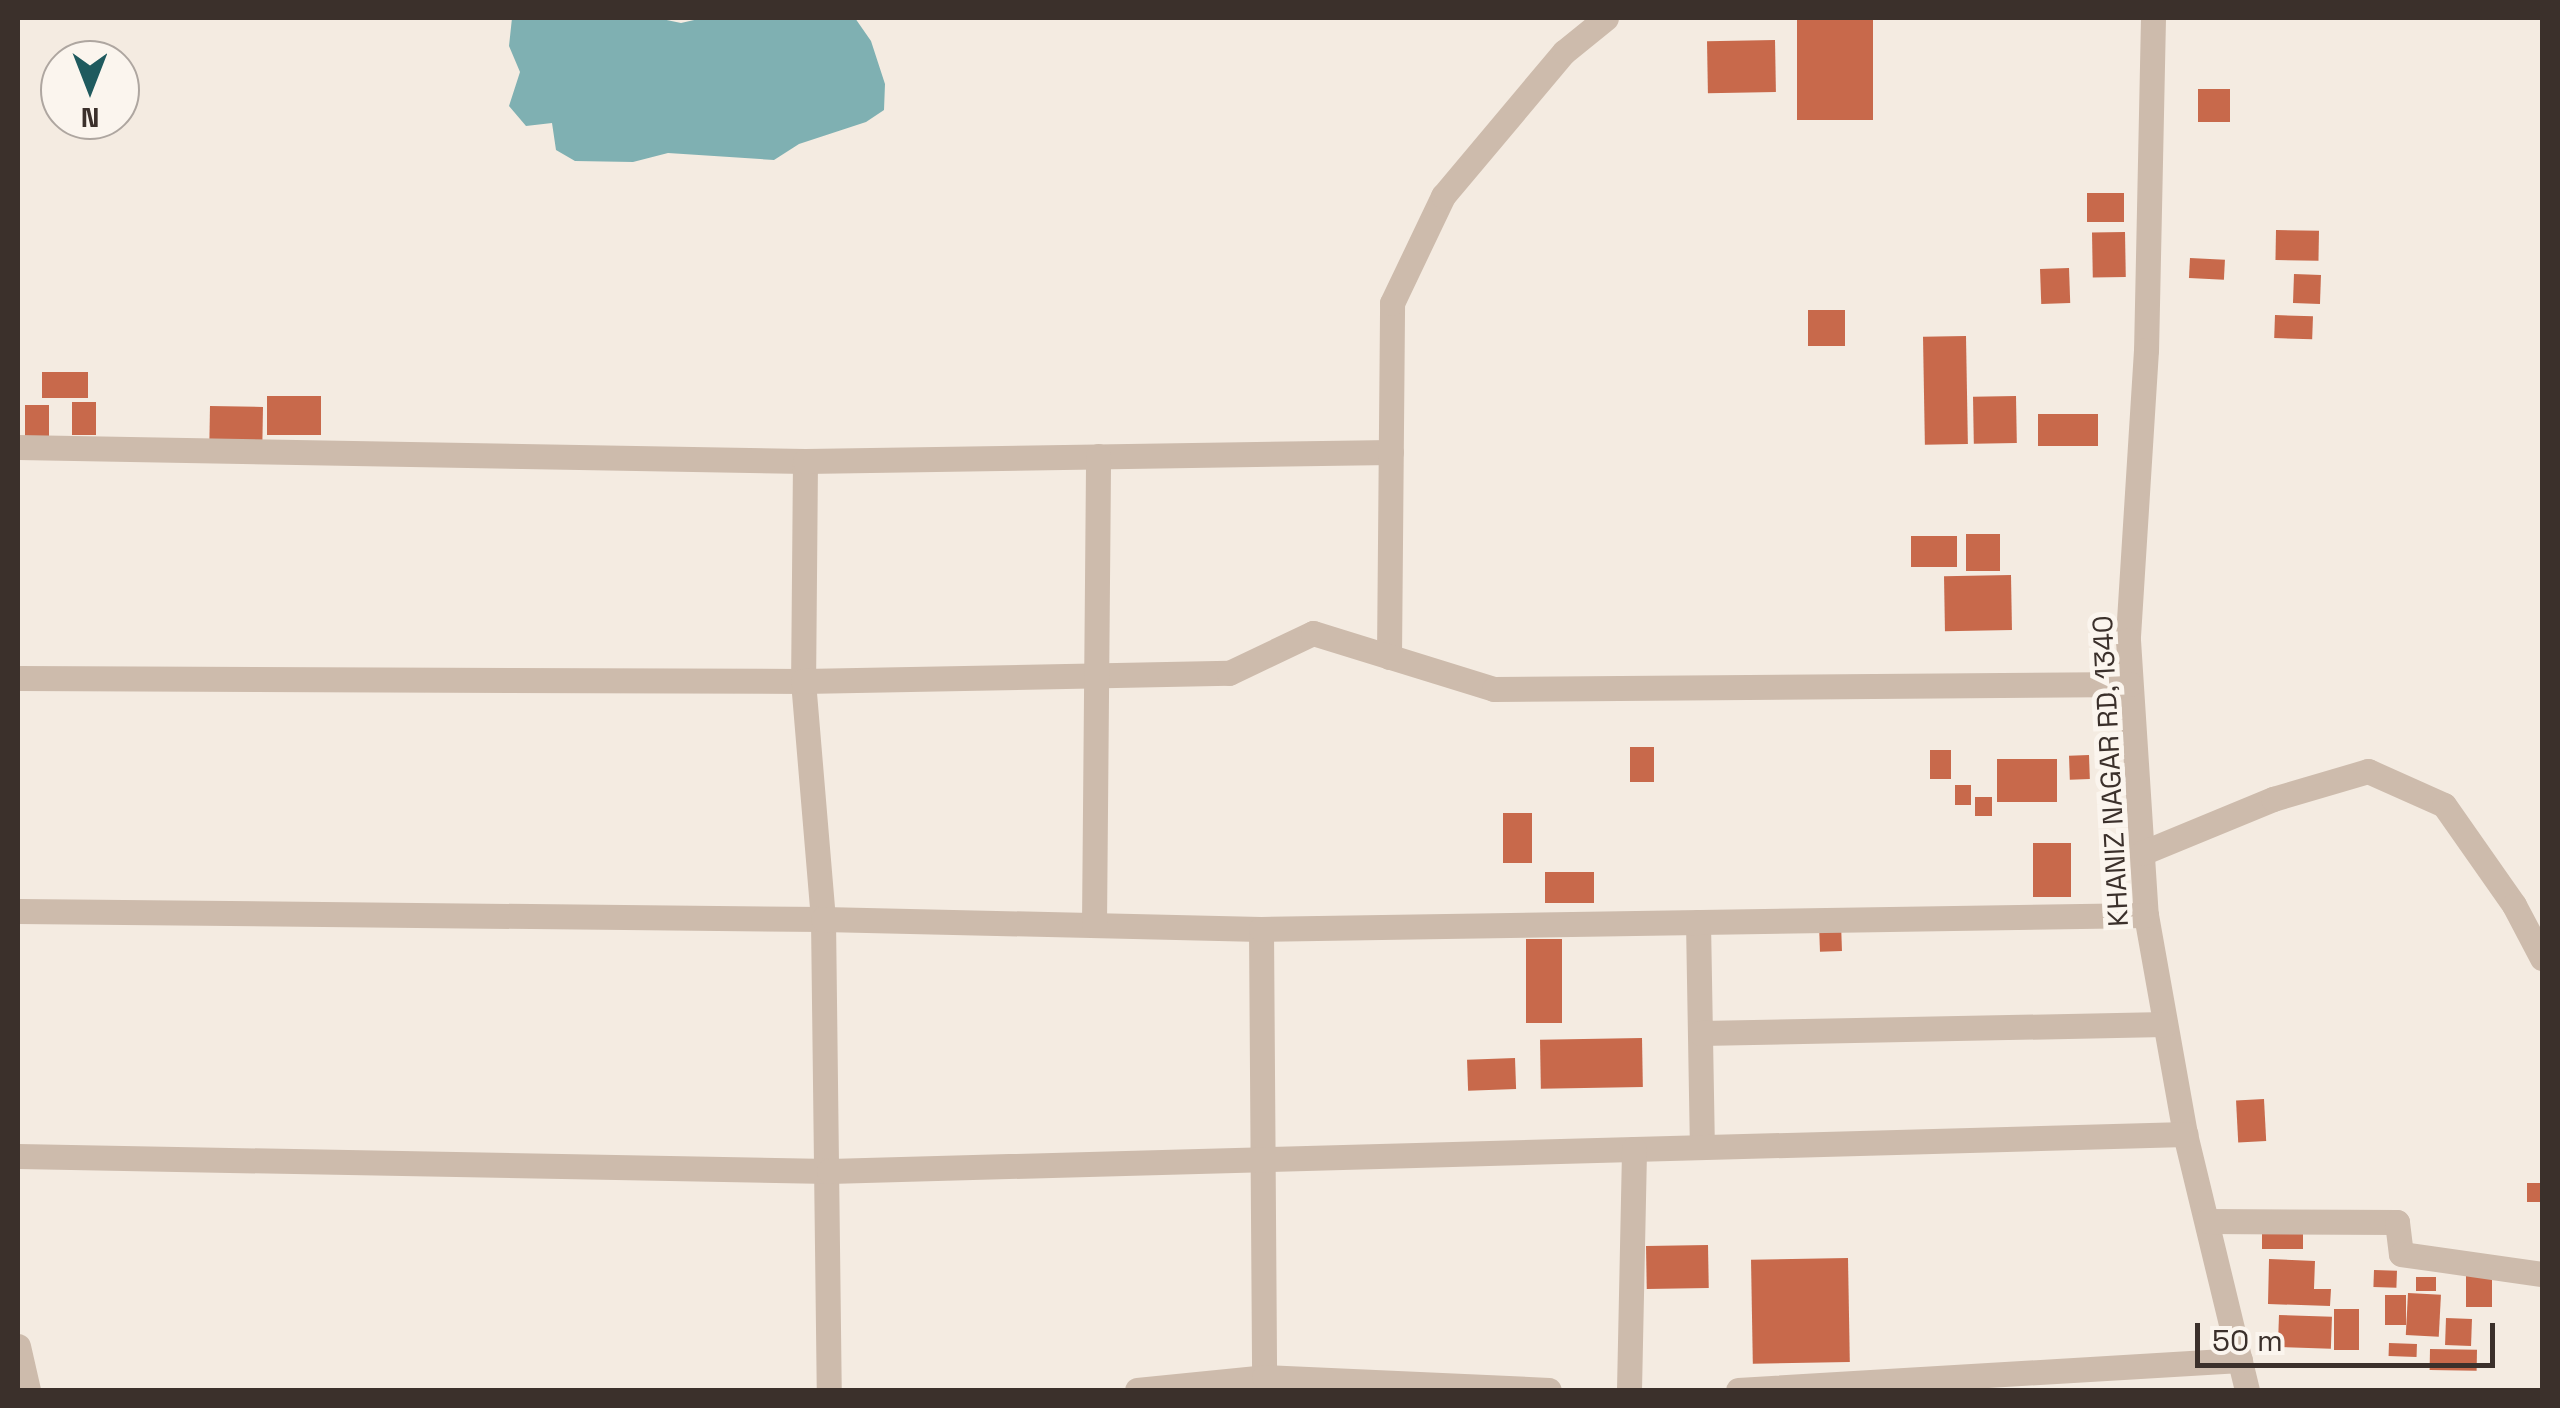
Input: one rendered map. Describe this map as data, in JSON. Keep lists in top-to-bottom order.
{
  "streets": {
    "street": ["KHANIZ NAGAR RD, 1340"]
  },
  "scale_bar": "50 m",
  "north": "bottom"
}
